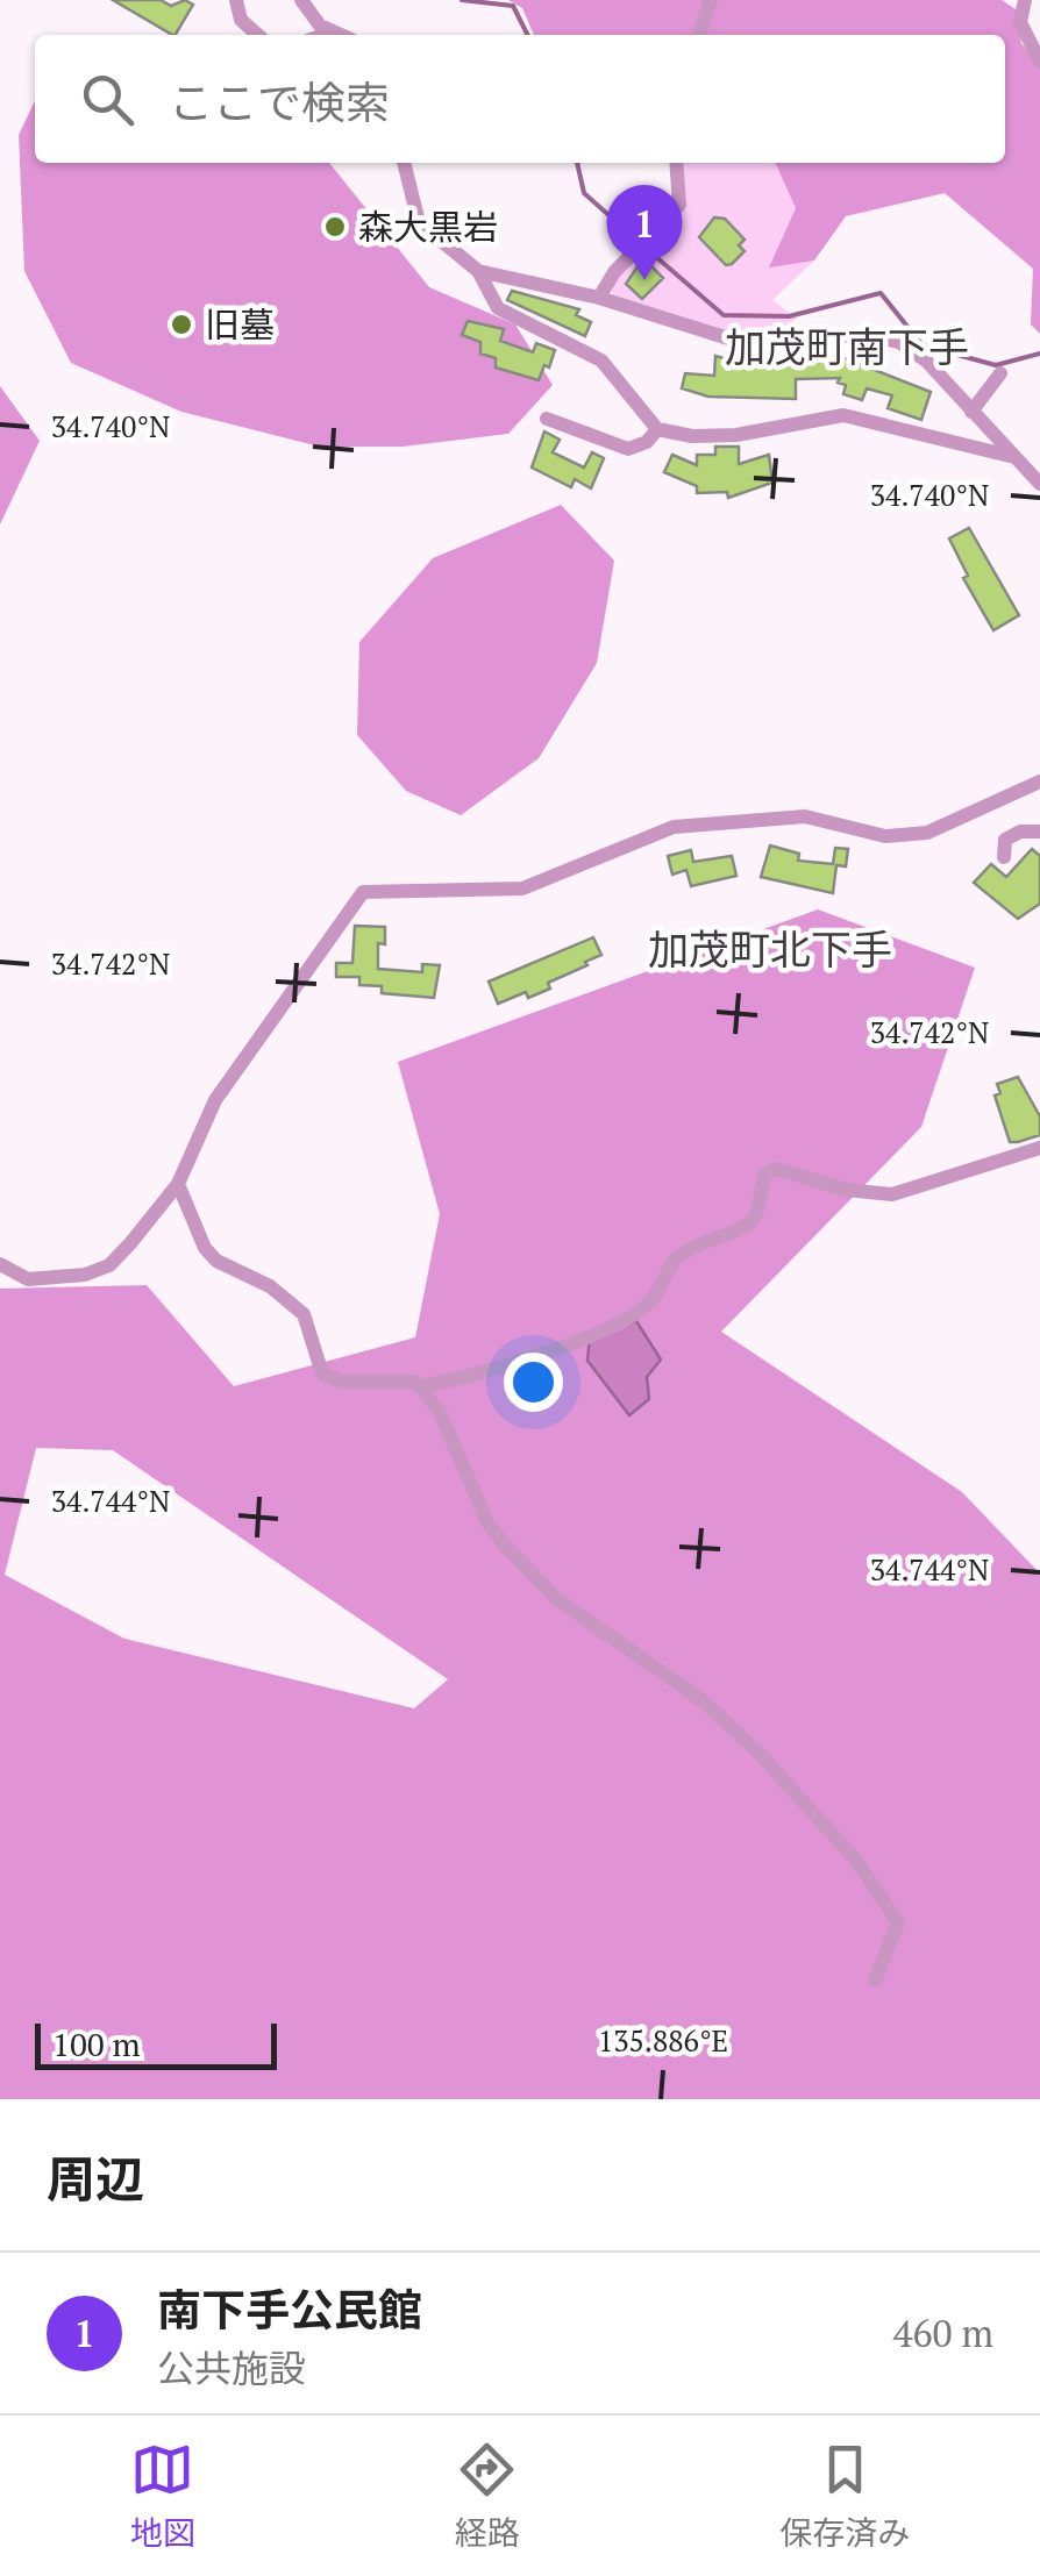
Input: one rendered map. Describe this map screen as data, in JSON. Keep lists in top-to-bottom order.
{
  "districts": ["加茂町南下手", "加茂町北下手"],
  "places": ["森大黒岩", "旧墓"],
  "scale_bar": "100 m",
  "page": {
    "search": "ここで検索",
    "pins": "1",
    "scale": "100 m",
    "heading": "周辺",
    "list": [
      {
        "mark": "1",
        "name": "南下手公民館",
        "note": "公共施設",
        "value": "460 m"
      }
    ],
    "nav": ["地図", "経路", "保存済み"]
  },
  "coordinates": [
    "34.740°N",
    "34.742°N",
    "34.744°N",
    "135.886°E"
  ]
}
